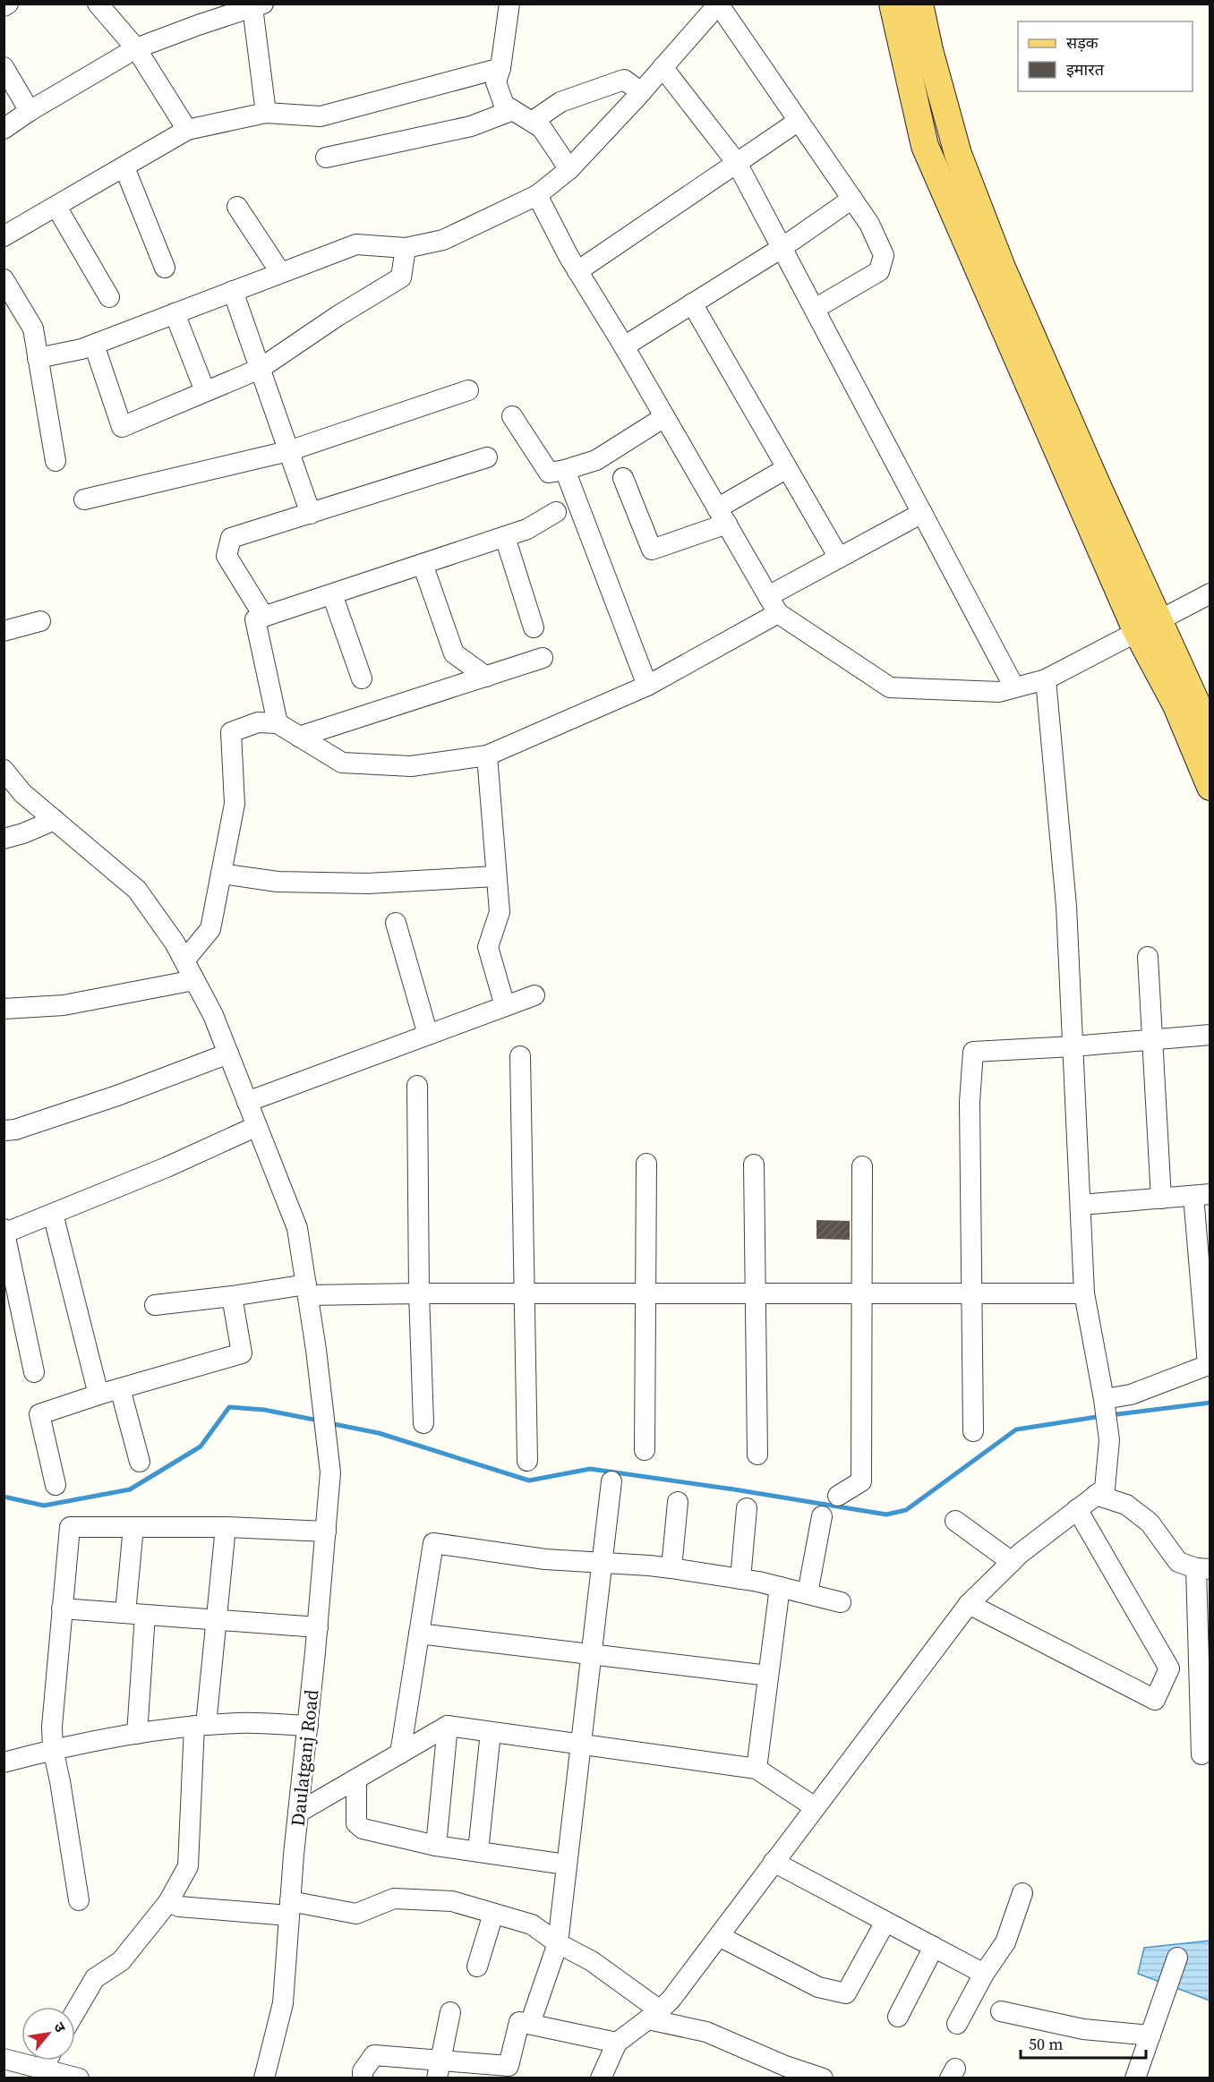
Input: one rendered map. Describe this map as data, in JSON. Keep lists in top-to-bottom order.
{
  "streets": {
    "street": ["Daulatganj Road"]
  },
  "legend": ["सड़क", "इमारत"],
  "scale_bar": "50 m",
  "north": "top right"
}
